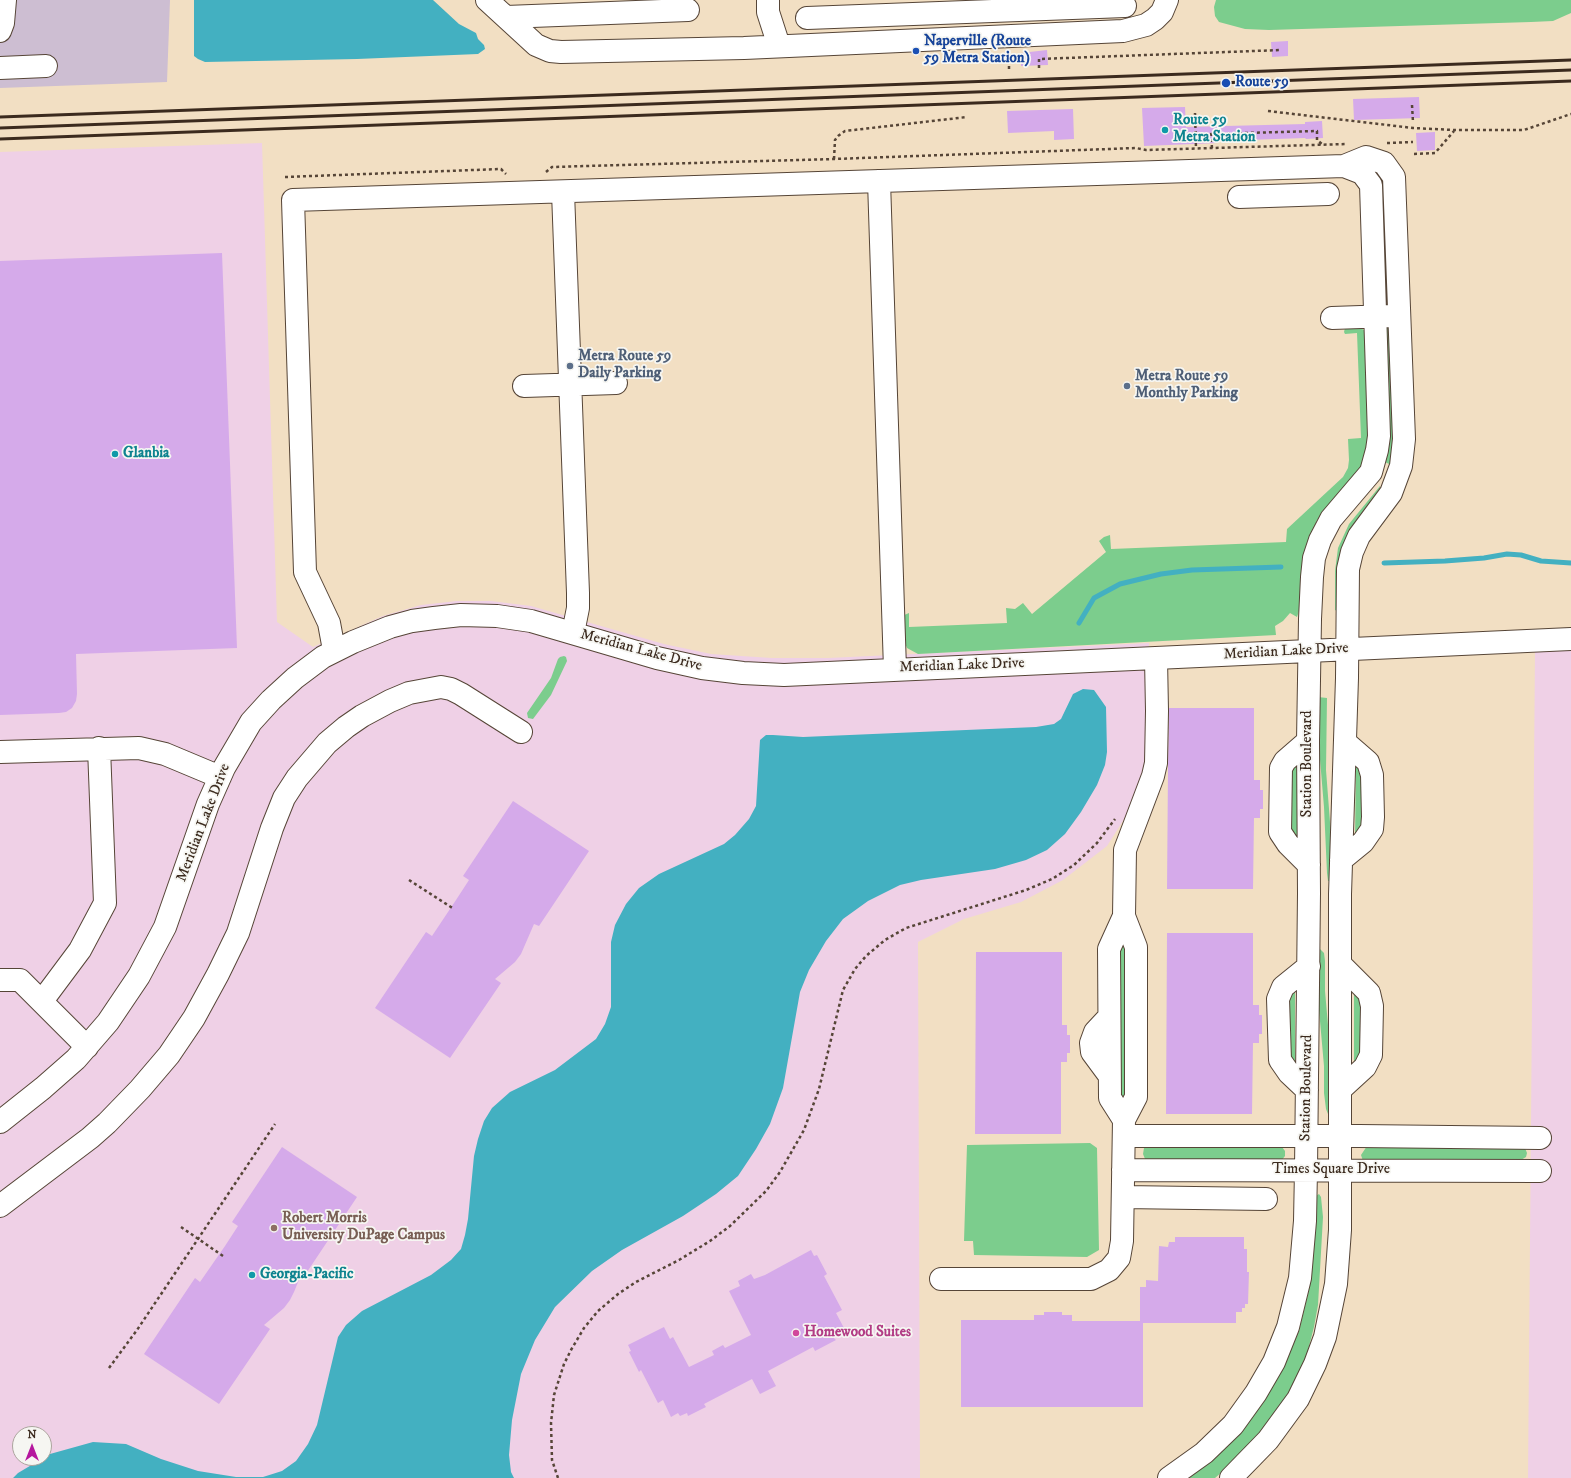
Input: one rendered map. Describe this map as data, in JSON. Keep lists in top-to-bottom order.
{
  "streets": {
    "street": ["Meridian Lake Drive", "Station Boulevard", "Times Square Drive"]
  },
  "crossings": [
    ["Meridian Lake Drive", "Station Boulevard"],
    ["Station Boulevard", "Times Square Drive"]
  ],
  "places": [
    "Naperville (Route 59 Metra Station)",
    "Route 59",
    "Route 59 Metra Station",
    "Metra Route 59 Daily Parking",
    "Metra Route 59 Monthly Parking",
    "Glanbia",
    "Robert Morris University DuPage Campus",
    "Georgia-Pacific",
    "Homewood Suites"
  ],
  "north": "top"
}
